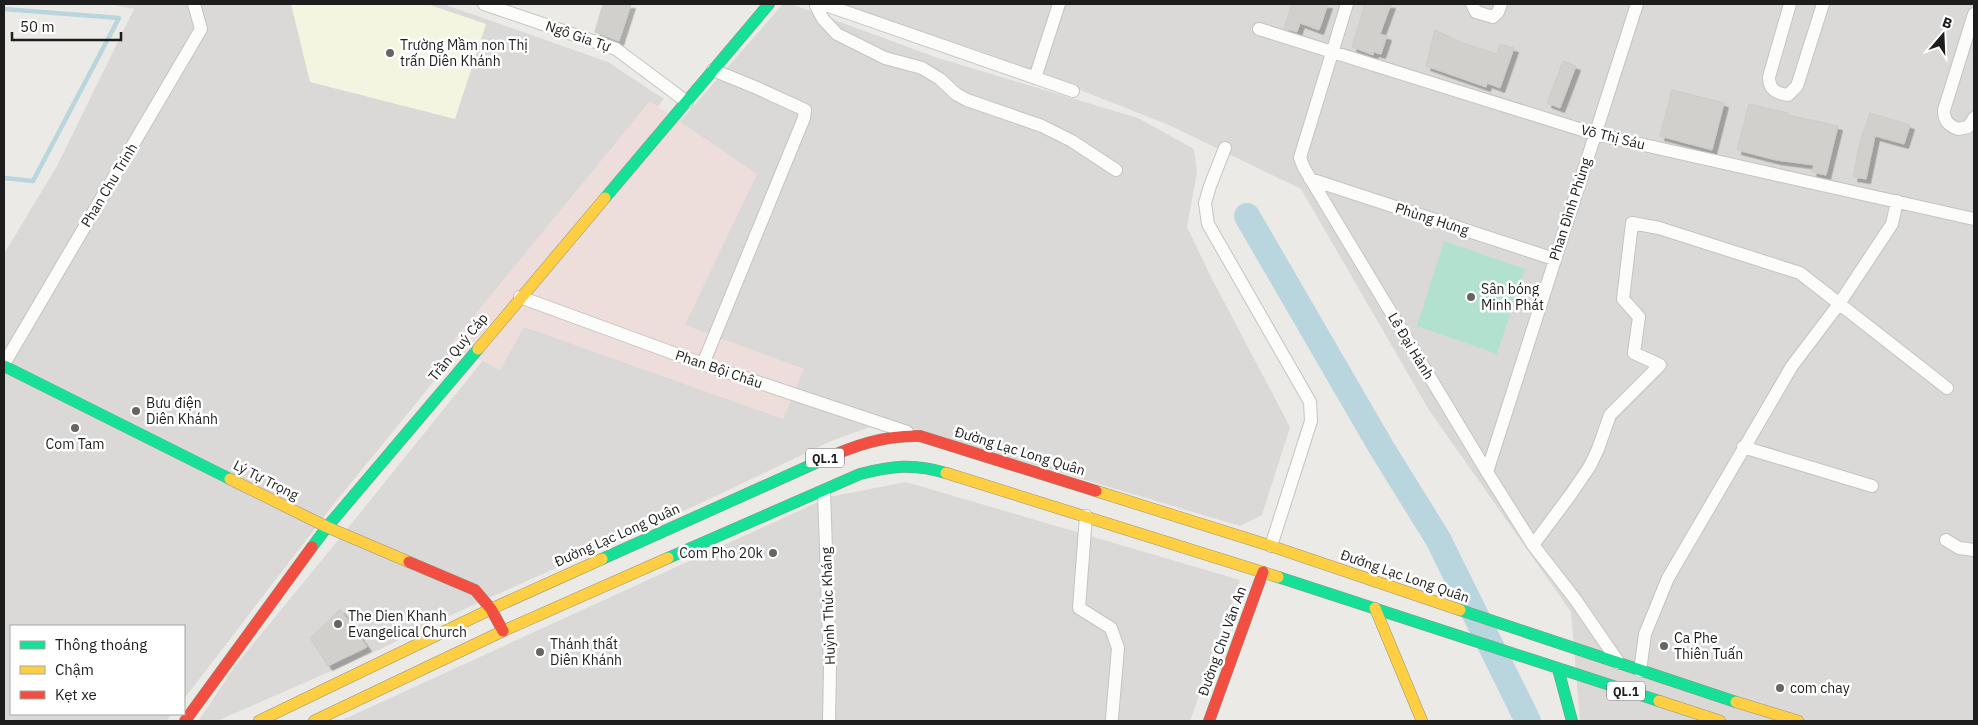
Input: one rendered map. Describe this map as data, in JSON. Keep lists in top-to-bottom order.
{
  "streets": {
    "main road": [
      "Trần Quý Cáp",
      "Đường Lạc Long Quân",
      "QL.1",
      "Lý Tự Trọng",
      "Đường Chu Văn An"
    ],
    "street": [
      "Ngô Gia Tự",
      "Võ Thị Sáu",
      "Phan Chu Trinh",
      "Phan Đình Phùng",
      "Phùng Hưng",
      "Lê Đại Hành",
      "Phan Bội Châu",
      "Huỳnh Thúc Kháng"
    ]
  },
  "crossings": [
    ["Ngô Gia Tự", "Trần Quý Cáp"],
    ["Võ Thị Sáu", "Phan Đình Phùng"],
    ["Võ Thị Sáu", "Lê Đại Hành"],
    ["Phan Chu Trinh", "Lý Tự Trọng"],
    ["Phan Đình Phùng", "Phùng Hưng"],
    ["Phan Đình Phùng", "Lê Đại Hành"],
    ["Phùng Hưng", "Lê Đại Hành"],
    ["Lê Đại Hành", "Đường Lạc Long Quân"],
    ["Trần Quý Cáp", "Phan Bội Châu"],
    ["Trần Quý Cáp", "Lý Tự Trọng"],
    ["Phan Bội Châu", "Đường Lạc Long Quân"],
    ["Đường Lạc Long Quân", "Lý Tự Trọng"],
    ["QL.1", "Lý Tự Trọng"],
    ["QL.1", "Huỳnh Thúc Kháng"],
    ["QL.1", "Đường Chu Văn An"]
  ],
  "places": [
    "Trường Mầm non Thị trấn Diên Khánh",
    "Sân bóng Minh Phát",
    "Bưu điện Diên Khánh",
    "Com Tam",
    "Com Pho 20k",
    "The Dien Khanh Evangelical Church",
    "Ca Phe Thiên Tuấn",
    "Thánh thất Diên Khánh",
    "com chay"
  ],
  "legend": ["Thông thoáng", "Chậm", "Kẹt xe"],
  "scale_bar": "50 m",
  "north": "top"
}
